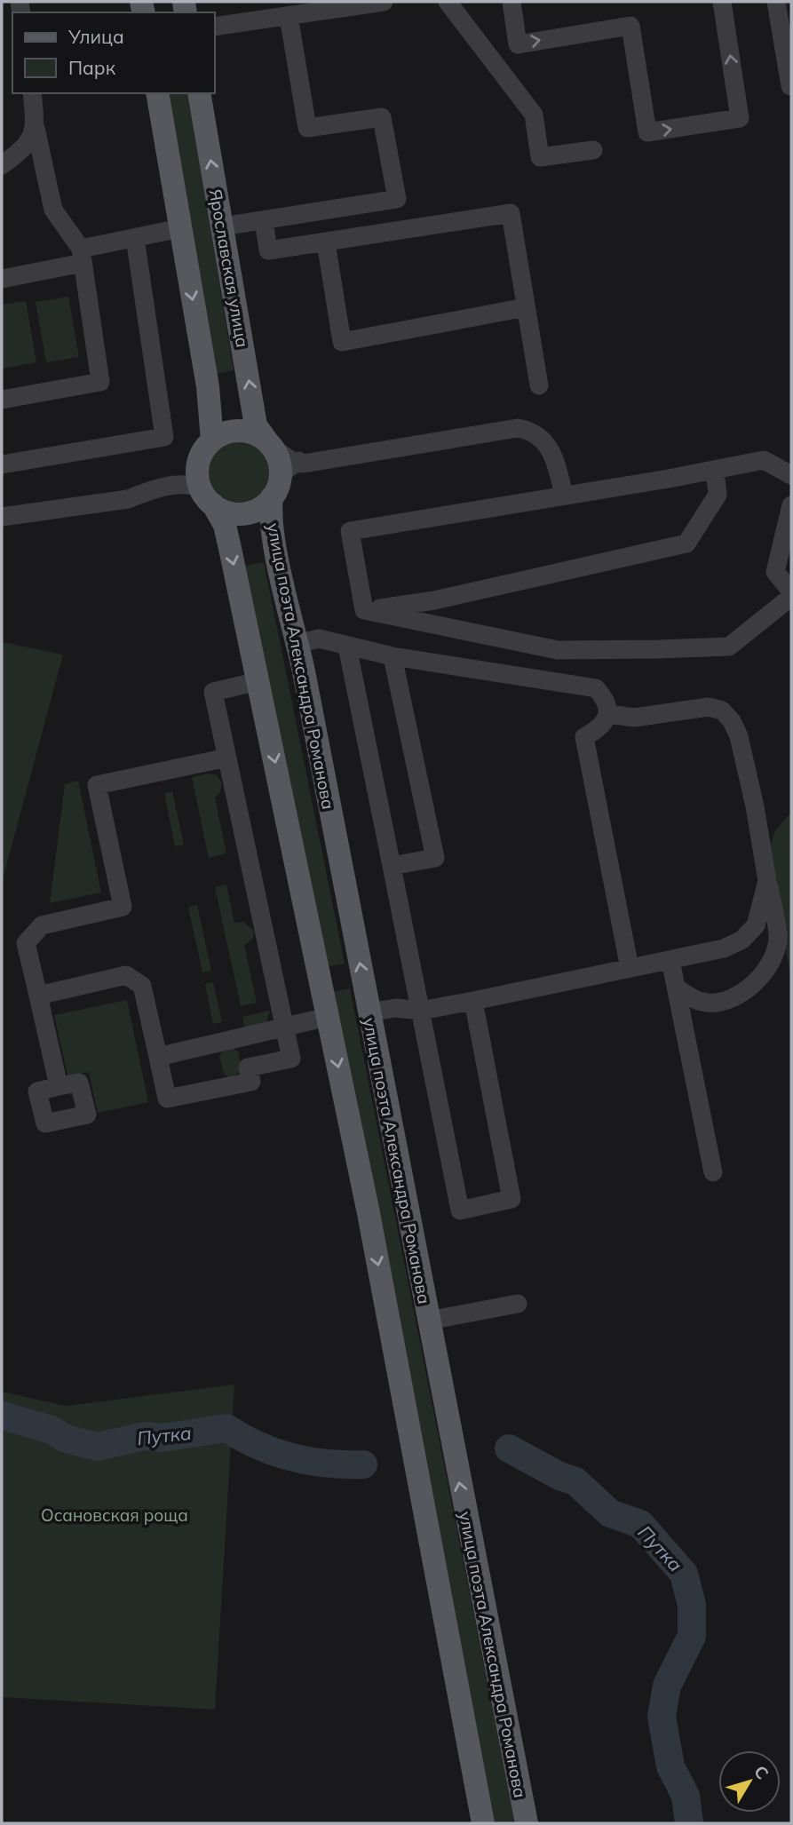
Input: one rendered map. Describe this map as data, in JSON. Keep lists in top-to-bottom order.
{
  "streets": {
    "main road": ["Ярославская улица", "улица поэта Александра Романова"]
  },
  "crossings": [
    ["Ярославская улица", "улица поэта Александра Романова"]
  ],
  "water": ["Путка"],
  "parks": ["Осановская роща"],
  "legend": ["Улица", "Парк"],
  "north": "top right"
}
